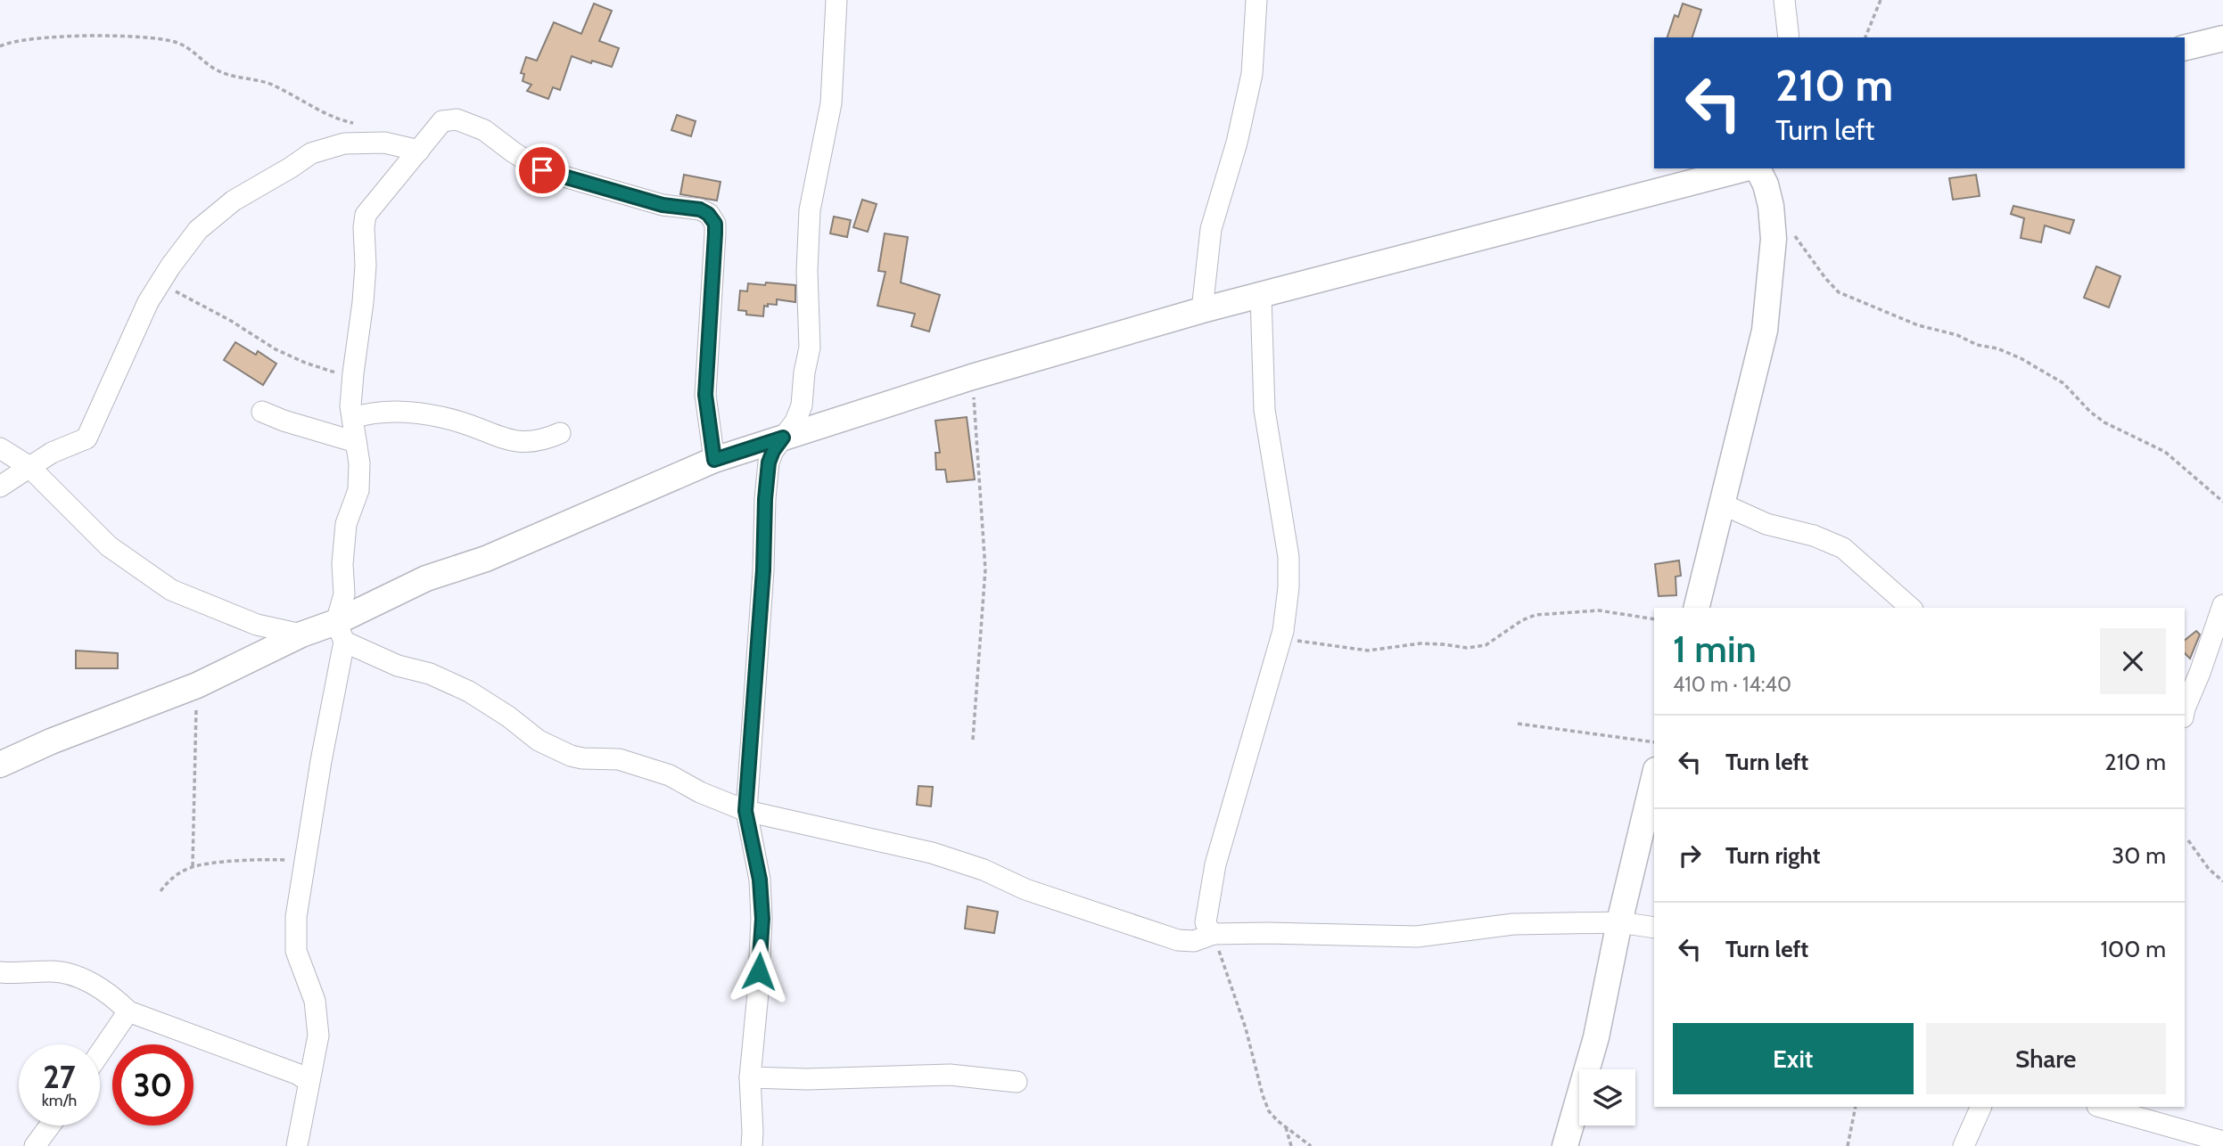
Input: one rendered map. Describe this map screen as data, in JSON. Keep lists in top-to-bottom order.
{
  "page": {
    "turn": ["210 m", "Turn left"],
    "heading": ["1 min", "410 m · 14:40"],
    "list": [
      {
        "name": "Turn left",
        "value": "210 m"
      },
      {
        "name": "Turn right",
        "value": "30 m"
      },
      {
        "name": "Turn left",
        "value": "100 m"
      }
    ],
    "buttons": ["Exit", "Share"],
    "speed": "27 km/h",
    "limit": "30"
  }
}
